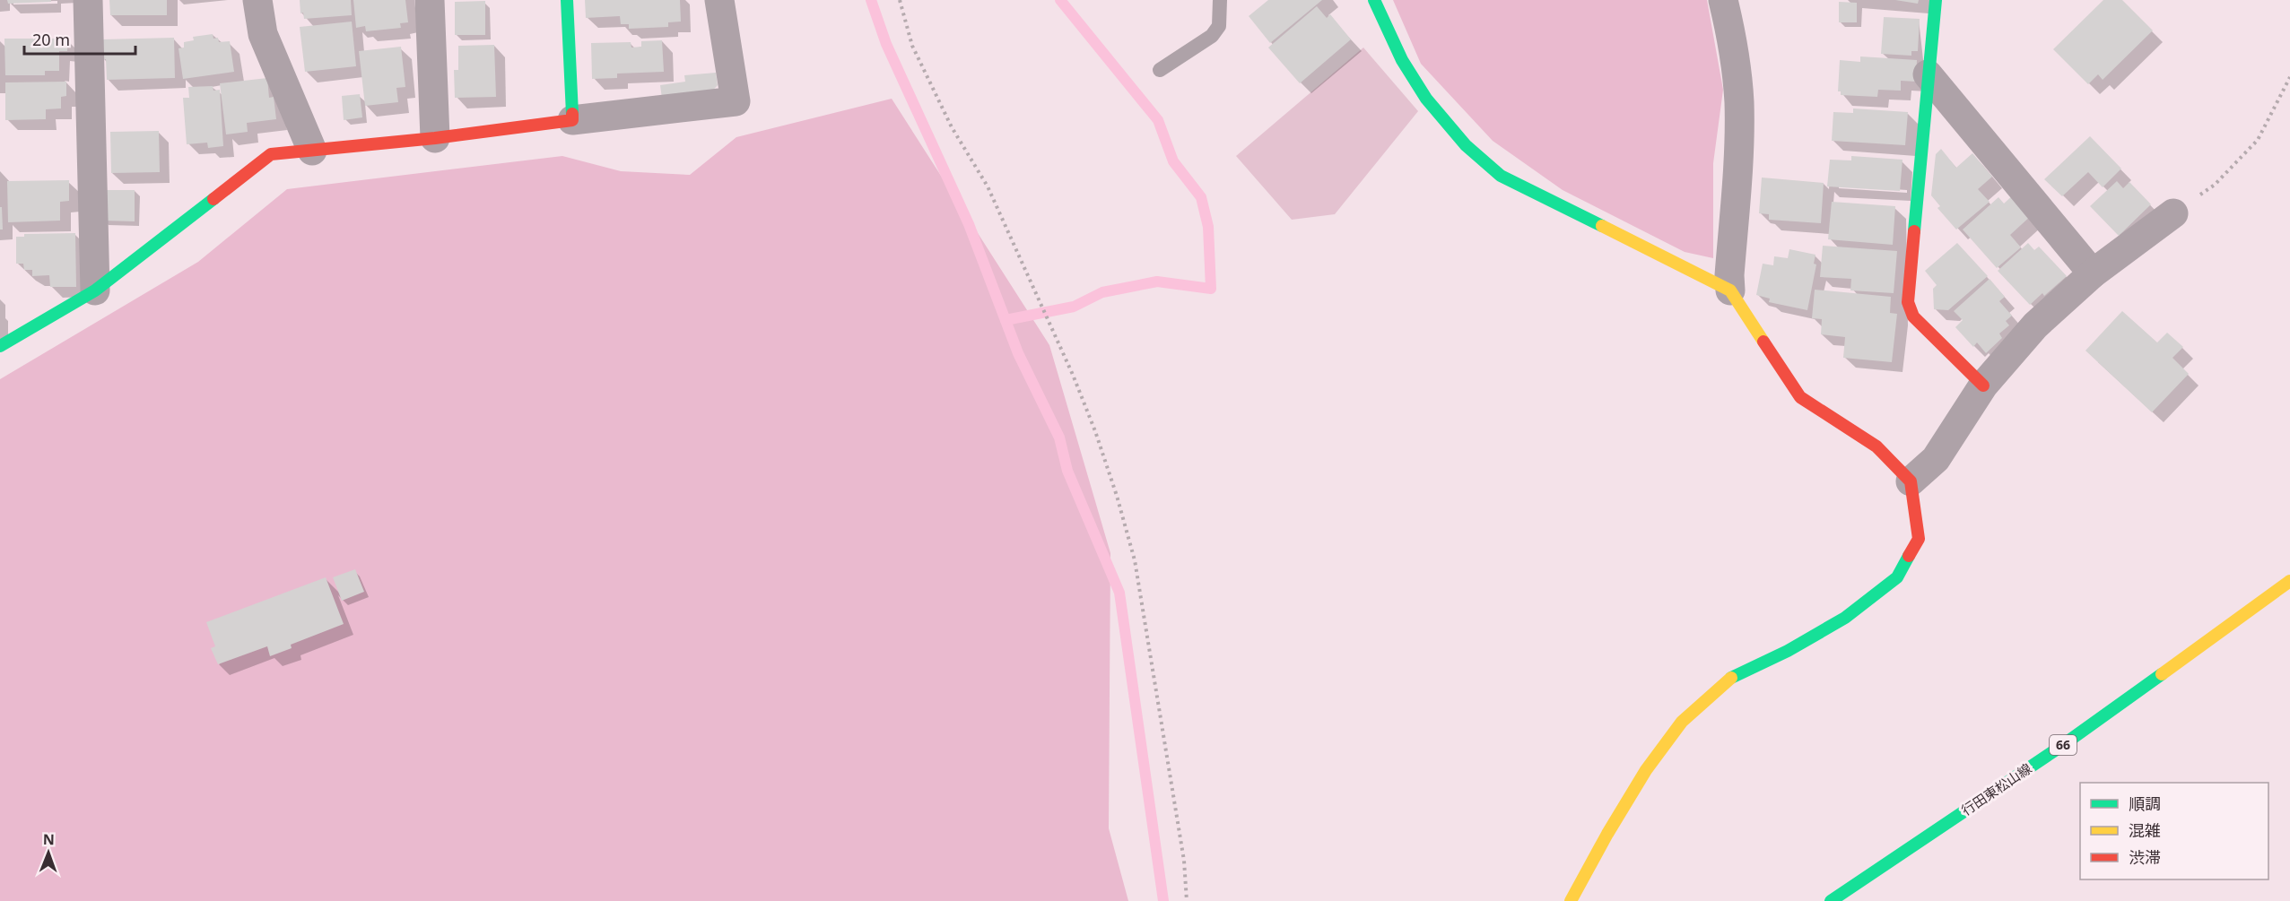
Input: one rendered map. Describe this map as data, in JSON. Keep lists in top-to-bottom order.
{
  "streets": {
    "street": ["66", "行田東松山線"]
  },
  "legend": ["順調", "混雑", "渋滞"],
  "scale_bar": "20 m",
  "north": "top"
}
